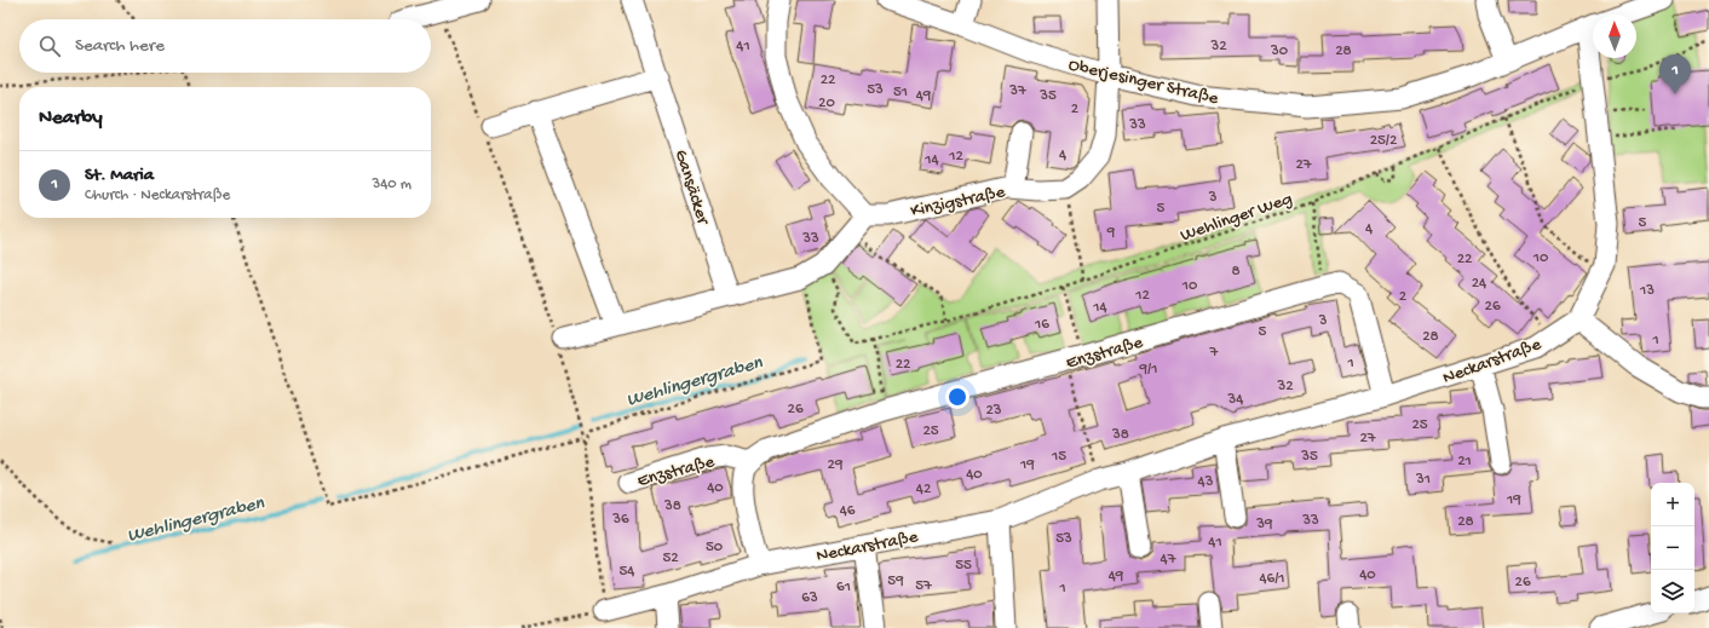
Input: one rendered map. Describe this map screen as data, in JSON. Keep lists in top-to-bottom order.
{
  "streets": {
    "street": [
      "Oberjesinger Straße",
      "Gansäcker",
      "Kinzigstraße",
      "Enzstraße",
      "Neckarstraße"
    ],
    "path": ["Wehlinger Weg"]
  },
  "crossings": [
    ["Enzstraße", "Neckarstraße"]
  ],
  "water": ["Wehlingergraben"],
  "house_numbers": [
    "41",
    "32",
    "30",
    "28",
    "22",
    "53",
    "37",
    "51",
    "49",
    "35",
    "20",
    "2",
    "33",
    "25/2",
    "4",
    "12",
    "14",
    "27",
    "3",
    "5",
    "5",
    "4",
    "9",
    "33",
    "10",
    "22",
    "8",
    "24",
    "10",
    "13",
    "12",
    "2",
    "26",
    "14",
    "3",
    "16",
    "5",
    "28",
    "1",
    "7",
    "1",
    "22",
    "9/1",
    "32",
    "34",
    "26",
    "23",
    "25",
    "25",
    "38",
    "27",
    "15",
    "35",
    "21",
    "29",
    "19",
    "40",
    "31",
    "43",
    "40",
    "42",
    "19",
    "38",
    "46",
    "36",
    "33",
    "28",
    "39",
    "53",
    "41",
    "50",
    "52",
    "47",
    "55",
    "54",
    "40",
    "49",
    "46/1",
    "59",
    "26",
    "57",
    "61",
    "1",
    "63"
  ],
  "north": "top",
  "page": {
    "search": "Search here",
    "pins": "1",
    "heading": "Nearby",
    "list": [
      {
        "mark": "1",
        "name": "St. Maria",
        "note": "Church · Neckarstraße",
        "value": "340 m"
      }
    ],
    "map_buttons": ["+", "−"]
  }
}
